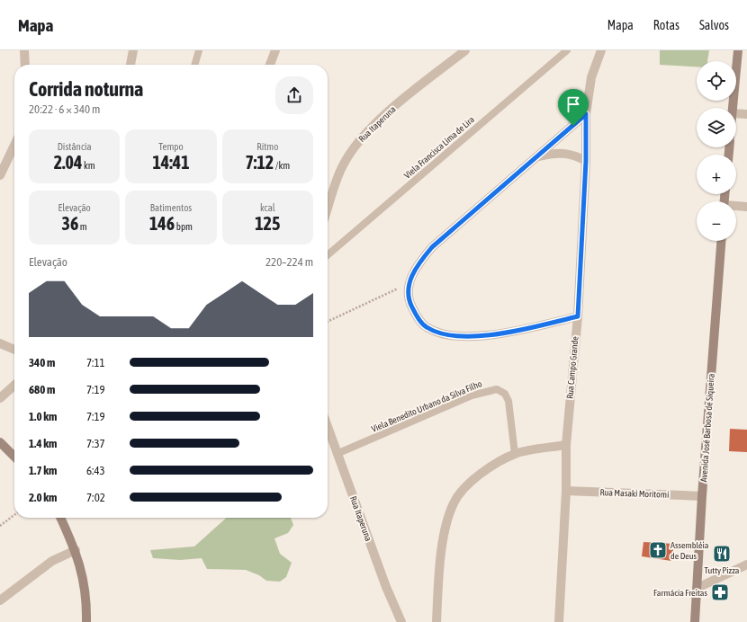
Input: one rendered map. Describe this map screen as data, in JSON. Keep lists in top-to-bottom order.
{
  "streets": {
    "main road": ["Avenida José Barbosa de Siqueira"],
    "street": ["Rua Itaperuna", "Rua Campo Grande", "Rua Masaki Moritomi"],
    "lane": ["Viela Francisca Lima de Lira", "Viela Benedito Urbano da Silva Filho"]
  },
  "crossings": [
    ["Rua Itaperuna", "Viela Benedito Urbano da Silva Filho"],
    ["Rua Campo Grande", "Rua Masaki Moritomi"],
    ["Avenida José Barbosa de Siqueira", "Rua Masaki Moritomi"]
  ],
  "places": {
    "church": ["Assembléia de Deus"],
    "restaurant": ["Tutty Pizza"],
    "pharmacy": ["Farmácia Freitas"]
  },
  "page": {
    "header": "Mapa",
    "nav": ["Mapa", "Rotas", "Salvos"],
    "map_buttons": ["+", "−"],
    "heading": ["Corrida noturna", "20:22 · 6 × 340 m"],
    "stats": [
      ["Distância", "2.04 km"],
      ["Tempo", "14:41"],
      ["Ritmo", "7:12 /km"],
      ["Elevação", "36 m"],
      ["Batimentos", "146 bpm"],
      ["kcal", "125"]
    ],
    "chart": ["Elevação", "220–224 m"],
    "list": [
      {
        "name": "340 m",
        "note": "7:11"
      },
      {
        "name": "680 m",
        "note": "7:19"
      },
      {
        "name": "1.0 km",
        "note": "7:19"
      },
      {
        "name": "1.4 km",
        "note": "7:37"
      },
      {
        "name": "1.7 km",
        "note": "6:43"
      },
      {
        "name": "2.0 km",
        "note": "7:02"
      }
    ]
  }
}
